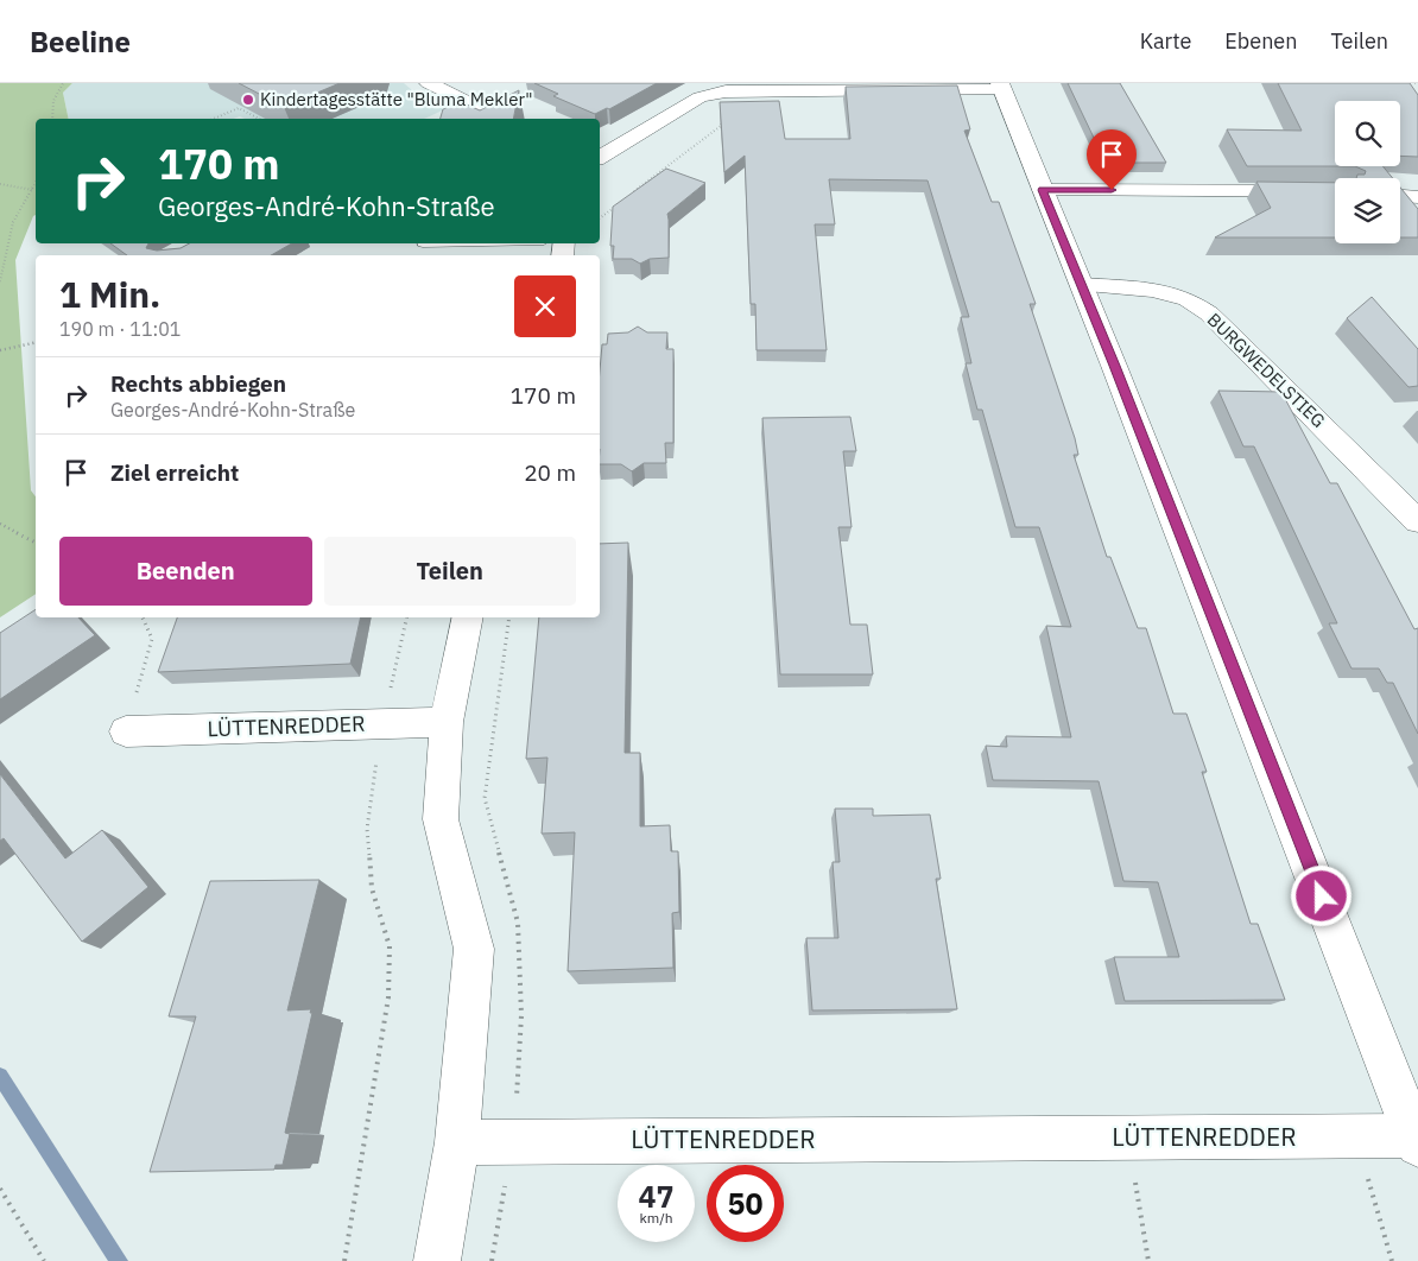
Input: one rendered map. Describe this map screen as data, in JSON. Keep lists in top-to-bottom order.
{
  "streets": {
    "street": ["BURGWEDELSTIEG", "LÜTTENREDDER"]
  },
  "places": ["Kindertagesstätte \"Bluma Mekler\""],
  "page": {
    "header": "Beeline",
    "nav": ["Karte", "Ebenen", "Teilen"],
    "turn": ["170 m", "Georges-André-Kohn-Straße"],
    "heading": ["1 Min.", "190 m · 11:01"],
    "list": [
      {
        "name": "Rechts abbiegen",
        "note": "Georges-André-Kohn-Straße",
        "value": "170 m"
      },
      {
        "name": "Ziel erreicht",
        "value": "20 m"
      }
    ],
    "buttons": ["Beenden", "Teilen"],
    "speed": "47 km/h",
    "limit": "50"
  }
}
